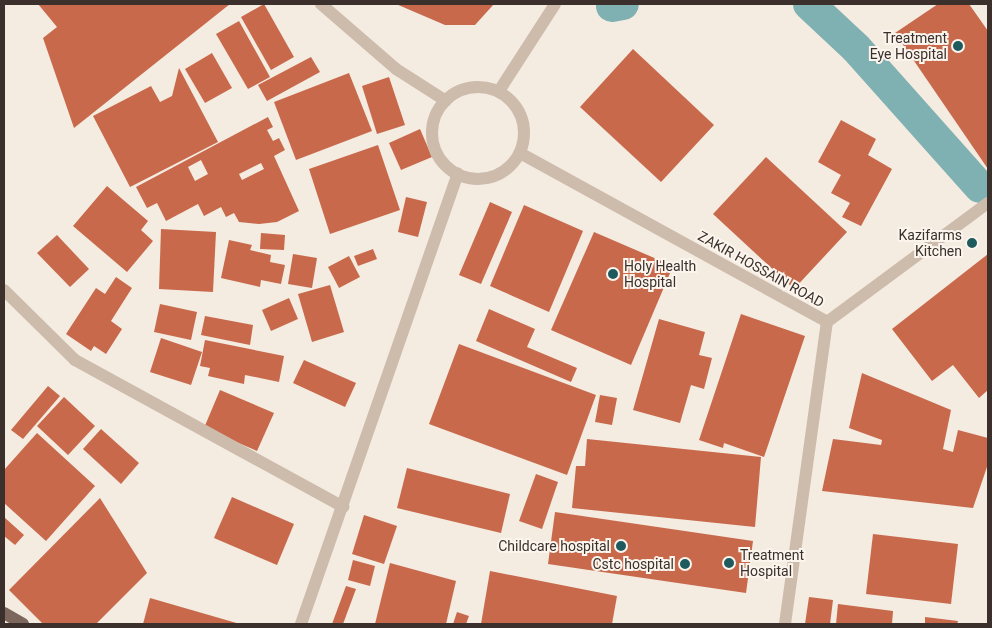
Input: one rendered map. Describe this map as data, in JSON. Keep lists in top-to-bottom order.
{
  "streets": {
    "street": ["ZAKIR HOSSAIN ROAD"]
  },
  "places": [
    "Treatment Eye Hospital",
    "Kazifarms Kitchen",
    "Holy Health Hospital",
    "Childcare hospital",
    "Treatment Hospital",
    "Cstc hospital"
  ]
}
